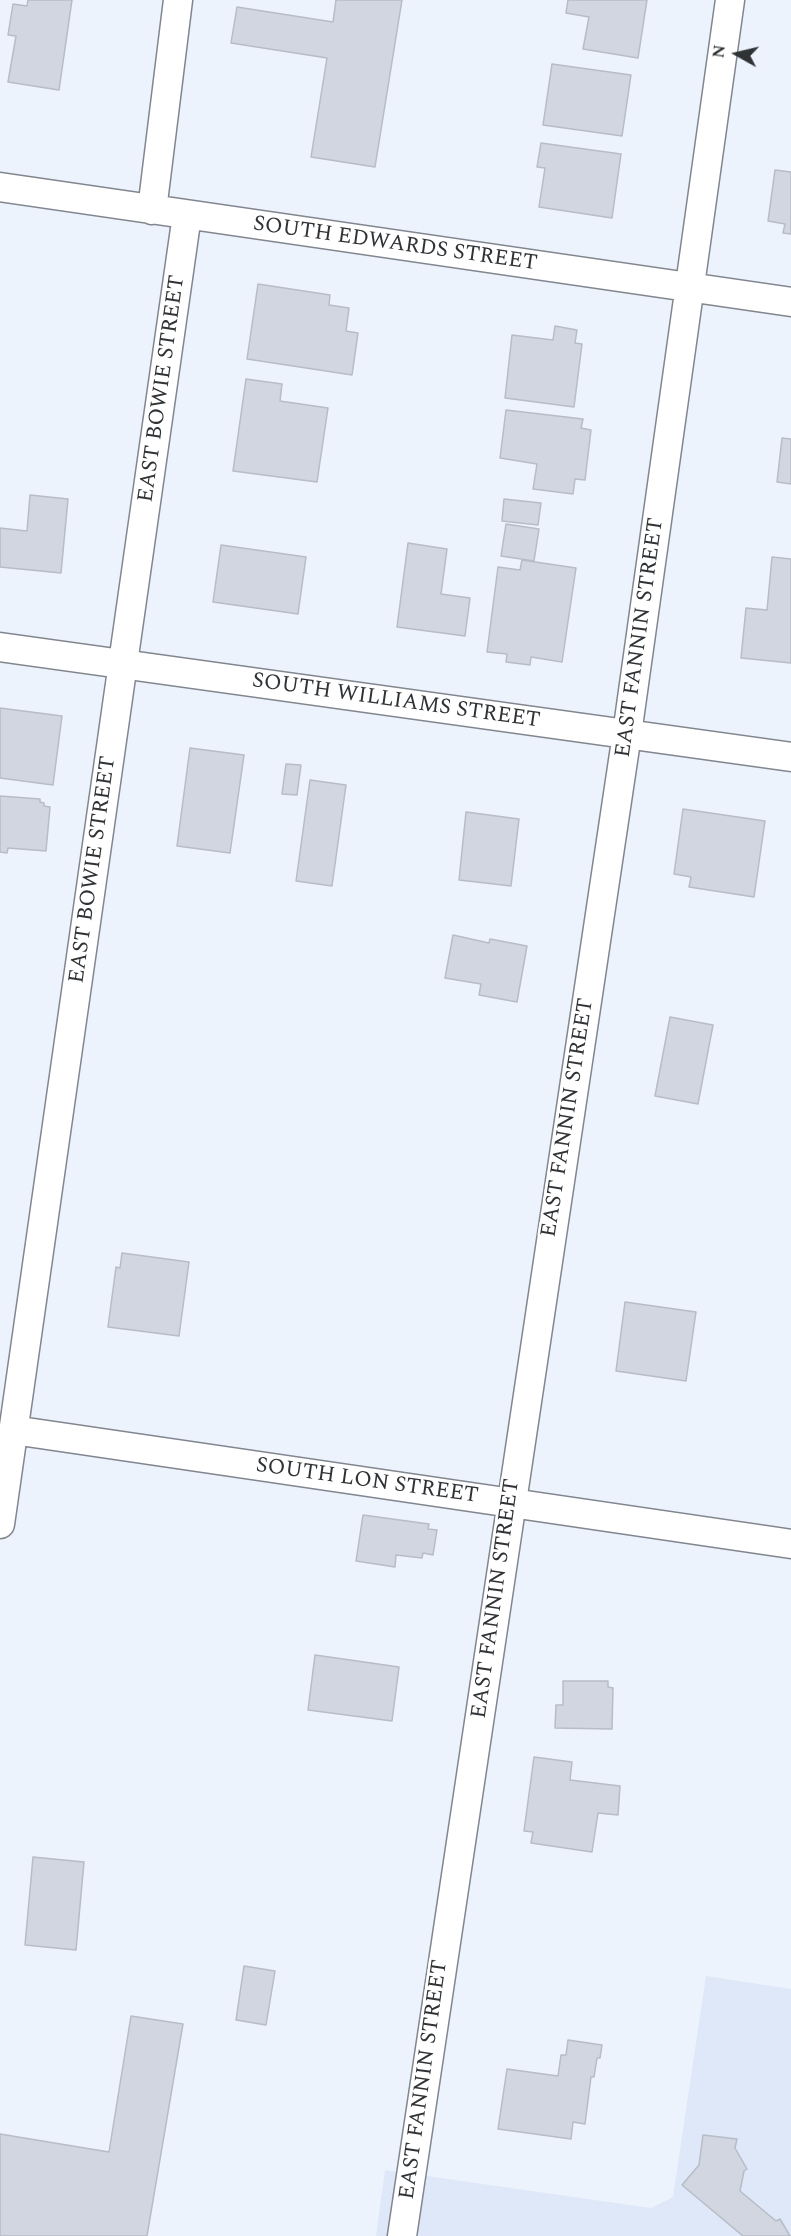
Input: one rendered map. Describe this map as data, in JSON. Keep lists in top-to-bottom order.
{
  "streets": {
    "street": [
      "SOUTH EDWARDS STREET",
      "EAST BOWIE STREET",
      "EAST FANNIN STREET",
      "SOUTH WILLIAMS STREET",
      "SOUTH LON STREET"
    ]
  },
  "crossings": [
    ["SOUTH EDWARDS STREET", "EAST BOWIE STREET"],
    ["SOUTH EDWARDS STREET", "EAST FANNIN STREET"],
    ["EAST BOWIE STREET", "SOUTH WILLIAMS STREET"],
    ["EAST BOWIE STREET", "SOUTH LON STREET"],
    ["EAST FANNIN STREET", "SOUTH WILLIAMS STREET"],
    ["EAST FANNIN STREET", "SOUTH LON STREET"]
  ],
  "north": "left"
}
